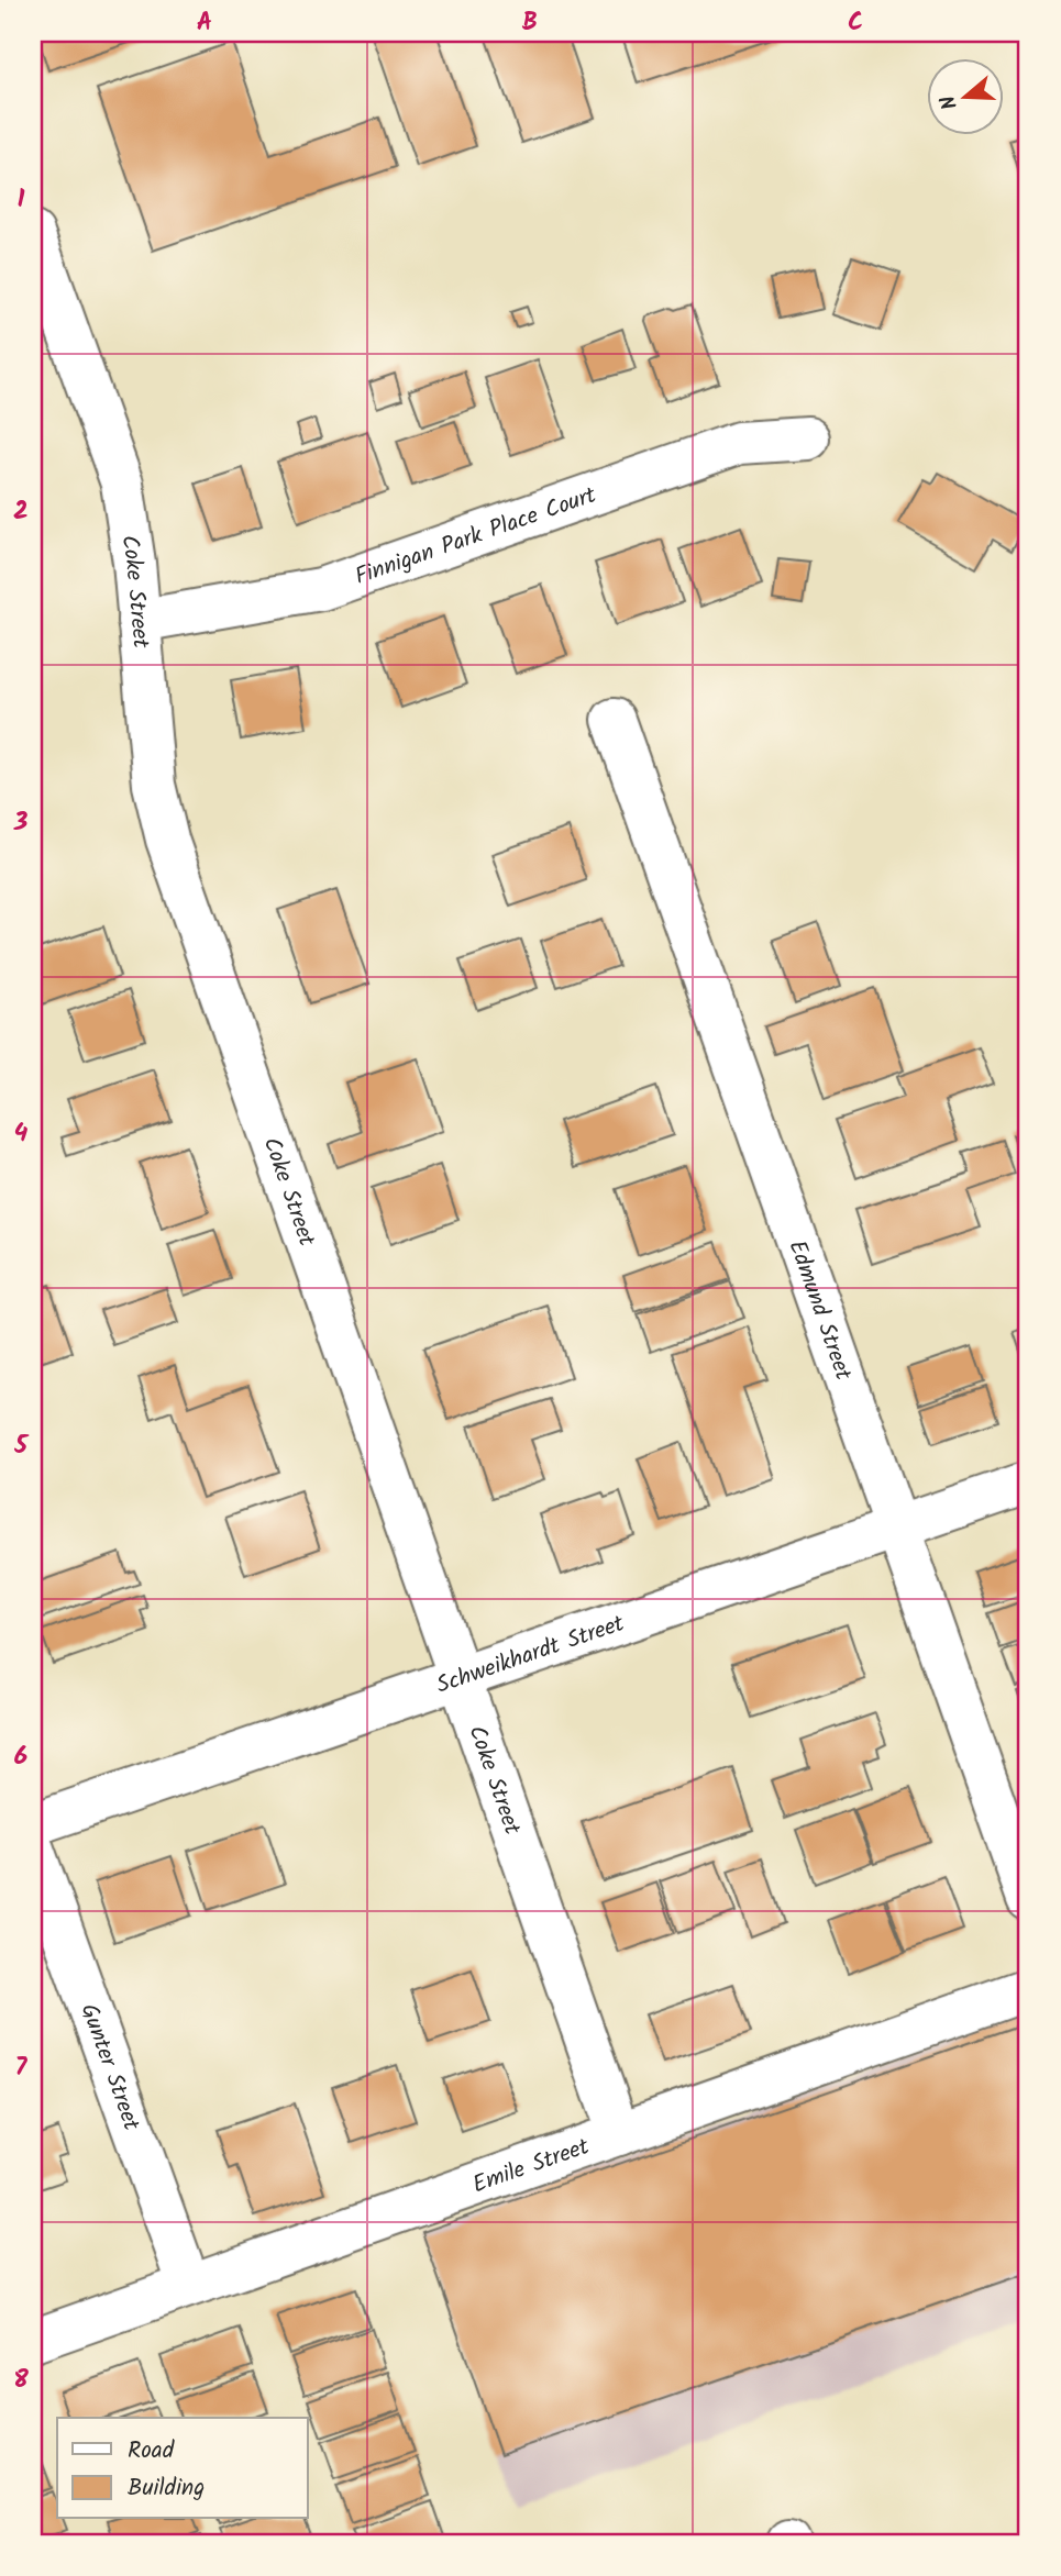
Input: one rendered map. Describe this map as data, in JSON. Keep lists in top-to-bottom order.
{
  "streets": {
    "street": [
      "Finnigan Park Place Court",
      "Coke Street",
      "Edmund Street",
      "Schweikhardt Street",
      "Gunter Street",
      "Emile Street"
    ]
  },
  "crossings": [
    ["Finnigan Park Place Court", "Coke Street"],
    ["Coke Street", "Schweikhardt Street"],
    ["Coke Street", "Emile Street"],
    ["Edmund Street", "Schweikhardt Street"],
    ["Gunter Street", "Emile Street"]
  ],
  "legend": ["Road", "Building"],
  "north": "left",
  "grid": {
    "columns": ["A", "B", "C"],
    "rows": [
      "1",
      "2",
      "3",
      "4",
      "5",
      "6",
      "7",
      "8"
    ]
  }
}
